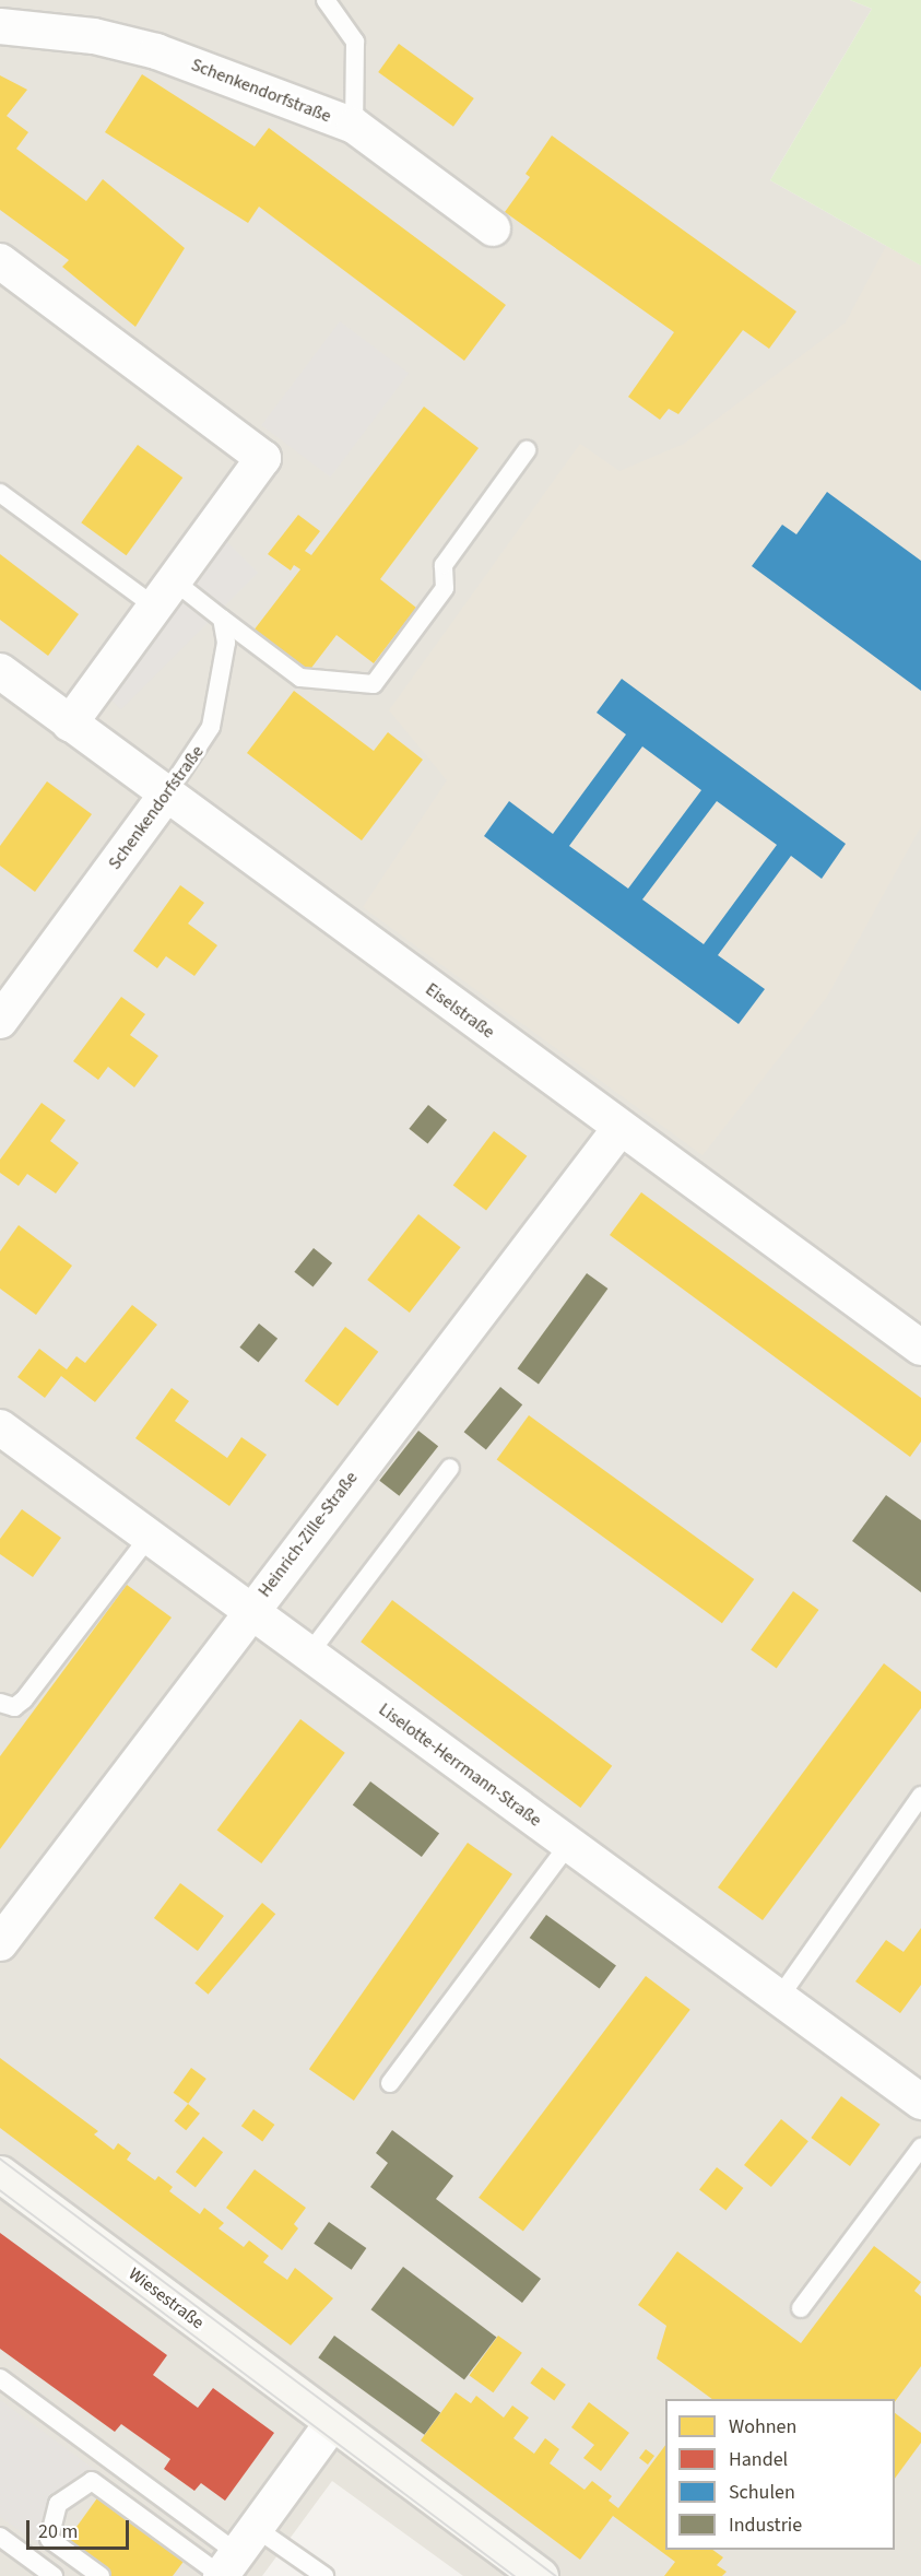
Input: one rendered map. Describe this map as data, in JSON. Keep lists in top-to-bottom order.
{
  "streets": {
    "street": [
      "Schenkendorfstraße",
      "Eiselstraße",
      "Heinrich-Zille-Straße",
      "Liselotte-Herrmann-Straße",
      "Wiesestraße"
    ]
  },
  "crossings": [
    ["Schenkendorfstraße", "Eiselstraße"],
    ["Eiselstraße", "Heinrich-Zille-Straße"],
    ["Heinrich-Zille-Straße", "Liselotte-Herrmann-Straße"]
  ],
  "legend": [
    "Wohnen",
    "Handel",
    "Schulen",
    "Industrie"
  ],
  "scale_bar": "20 m"
}
